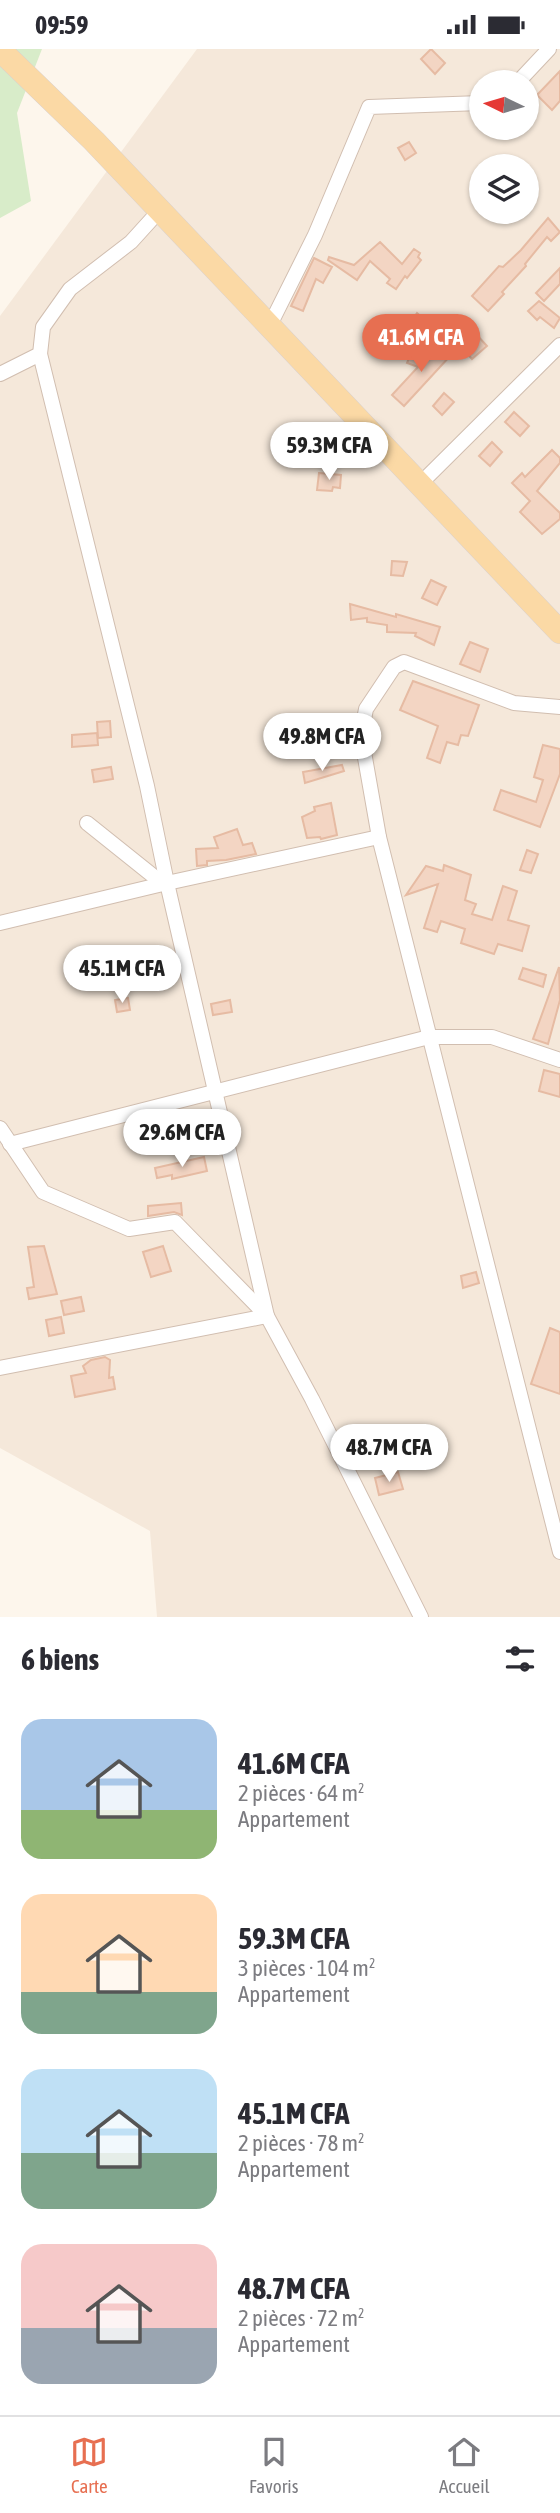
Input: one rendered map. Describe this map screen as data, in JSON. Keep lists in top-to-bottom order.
{
  "north": "left",
  "page": {
    "status": "09:59",
    "price": [
      "41.6M CFA",
      "59.3M CFA",
      "49.8M CFA",
      "45.1M CFA",
      "29.6M CFA",
      "48.7M CFA"
    ],
    "heading": "6 biens",
    "list": [
      {
        "name": "41.6M CFA",
        "note": "2 pièces · 64 m² · Appartement"
      },
      {
        "name": "59.3M CFA",
        "note": "3 pièces · 104 m² · Appartement"
      },
      {
        "name": "45.1M CFA",
        "note": "2 pièces · 78 m² · Appartement"
      },
      {
        "name": "48.7M CFA",
        "note": "2 pièces · 72 m² · Appartement"
      }
    ],
    "tabs": ["Carte", "Favoris", "Accueil"]
  }
}
